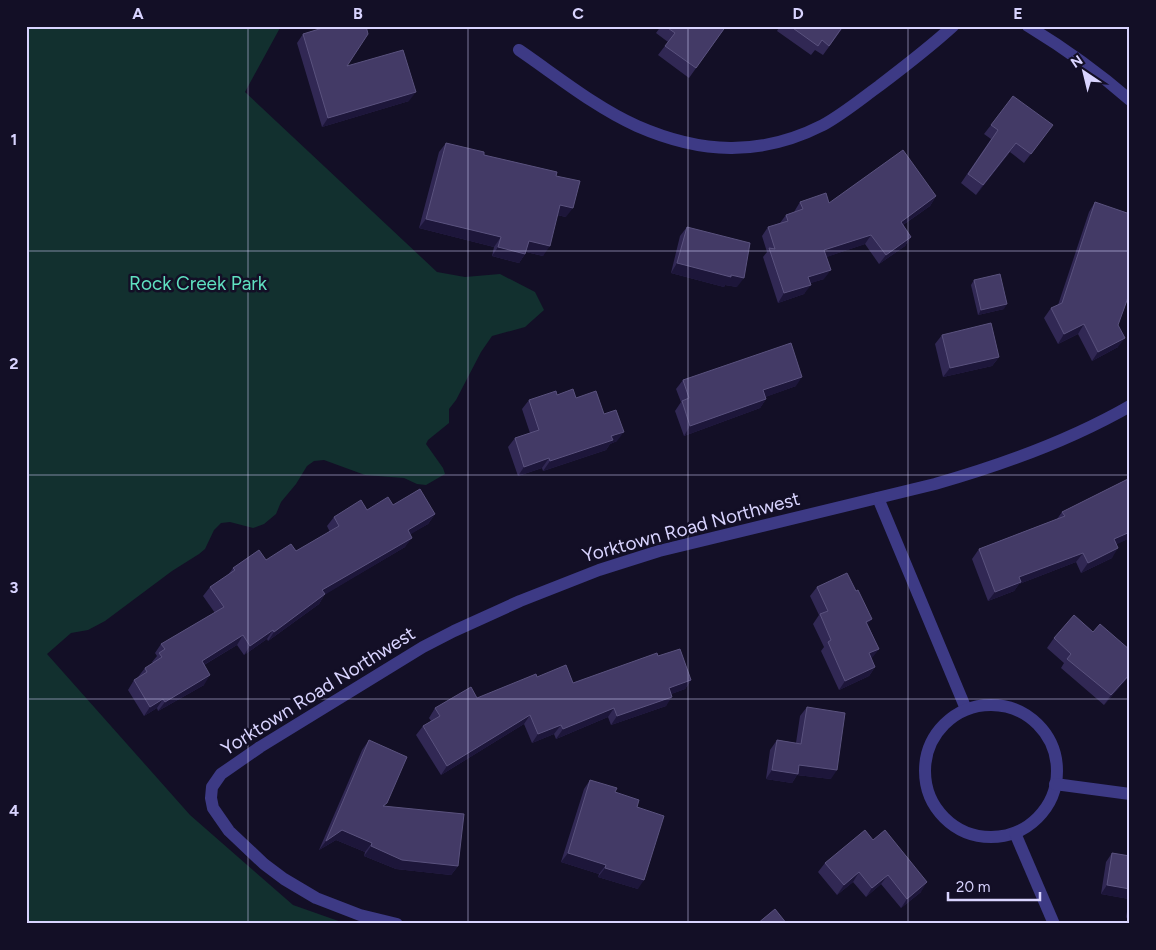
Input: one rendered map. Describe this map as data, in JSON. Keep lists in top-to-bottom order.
{
  "streets": {
    "street": ["Yorktown Road Northwest"]
  },
  "parks": ["Rock Creek Park"],
  "scale_bar": "20 m",
  "north": "top left",
  "grid": {
    "columns": [
      "A",
      "B",
      "C",
      "D",
      "E"
    ],
    "rows": [
      "1",
      "2",
      "3",
      "4"
    ]
  }
}
